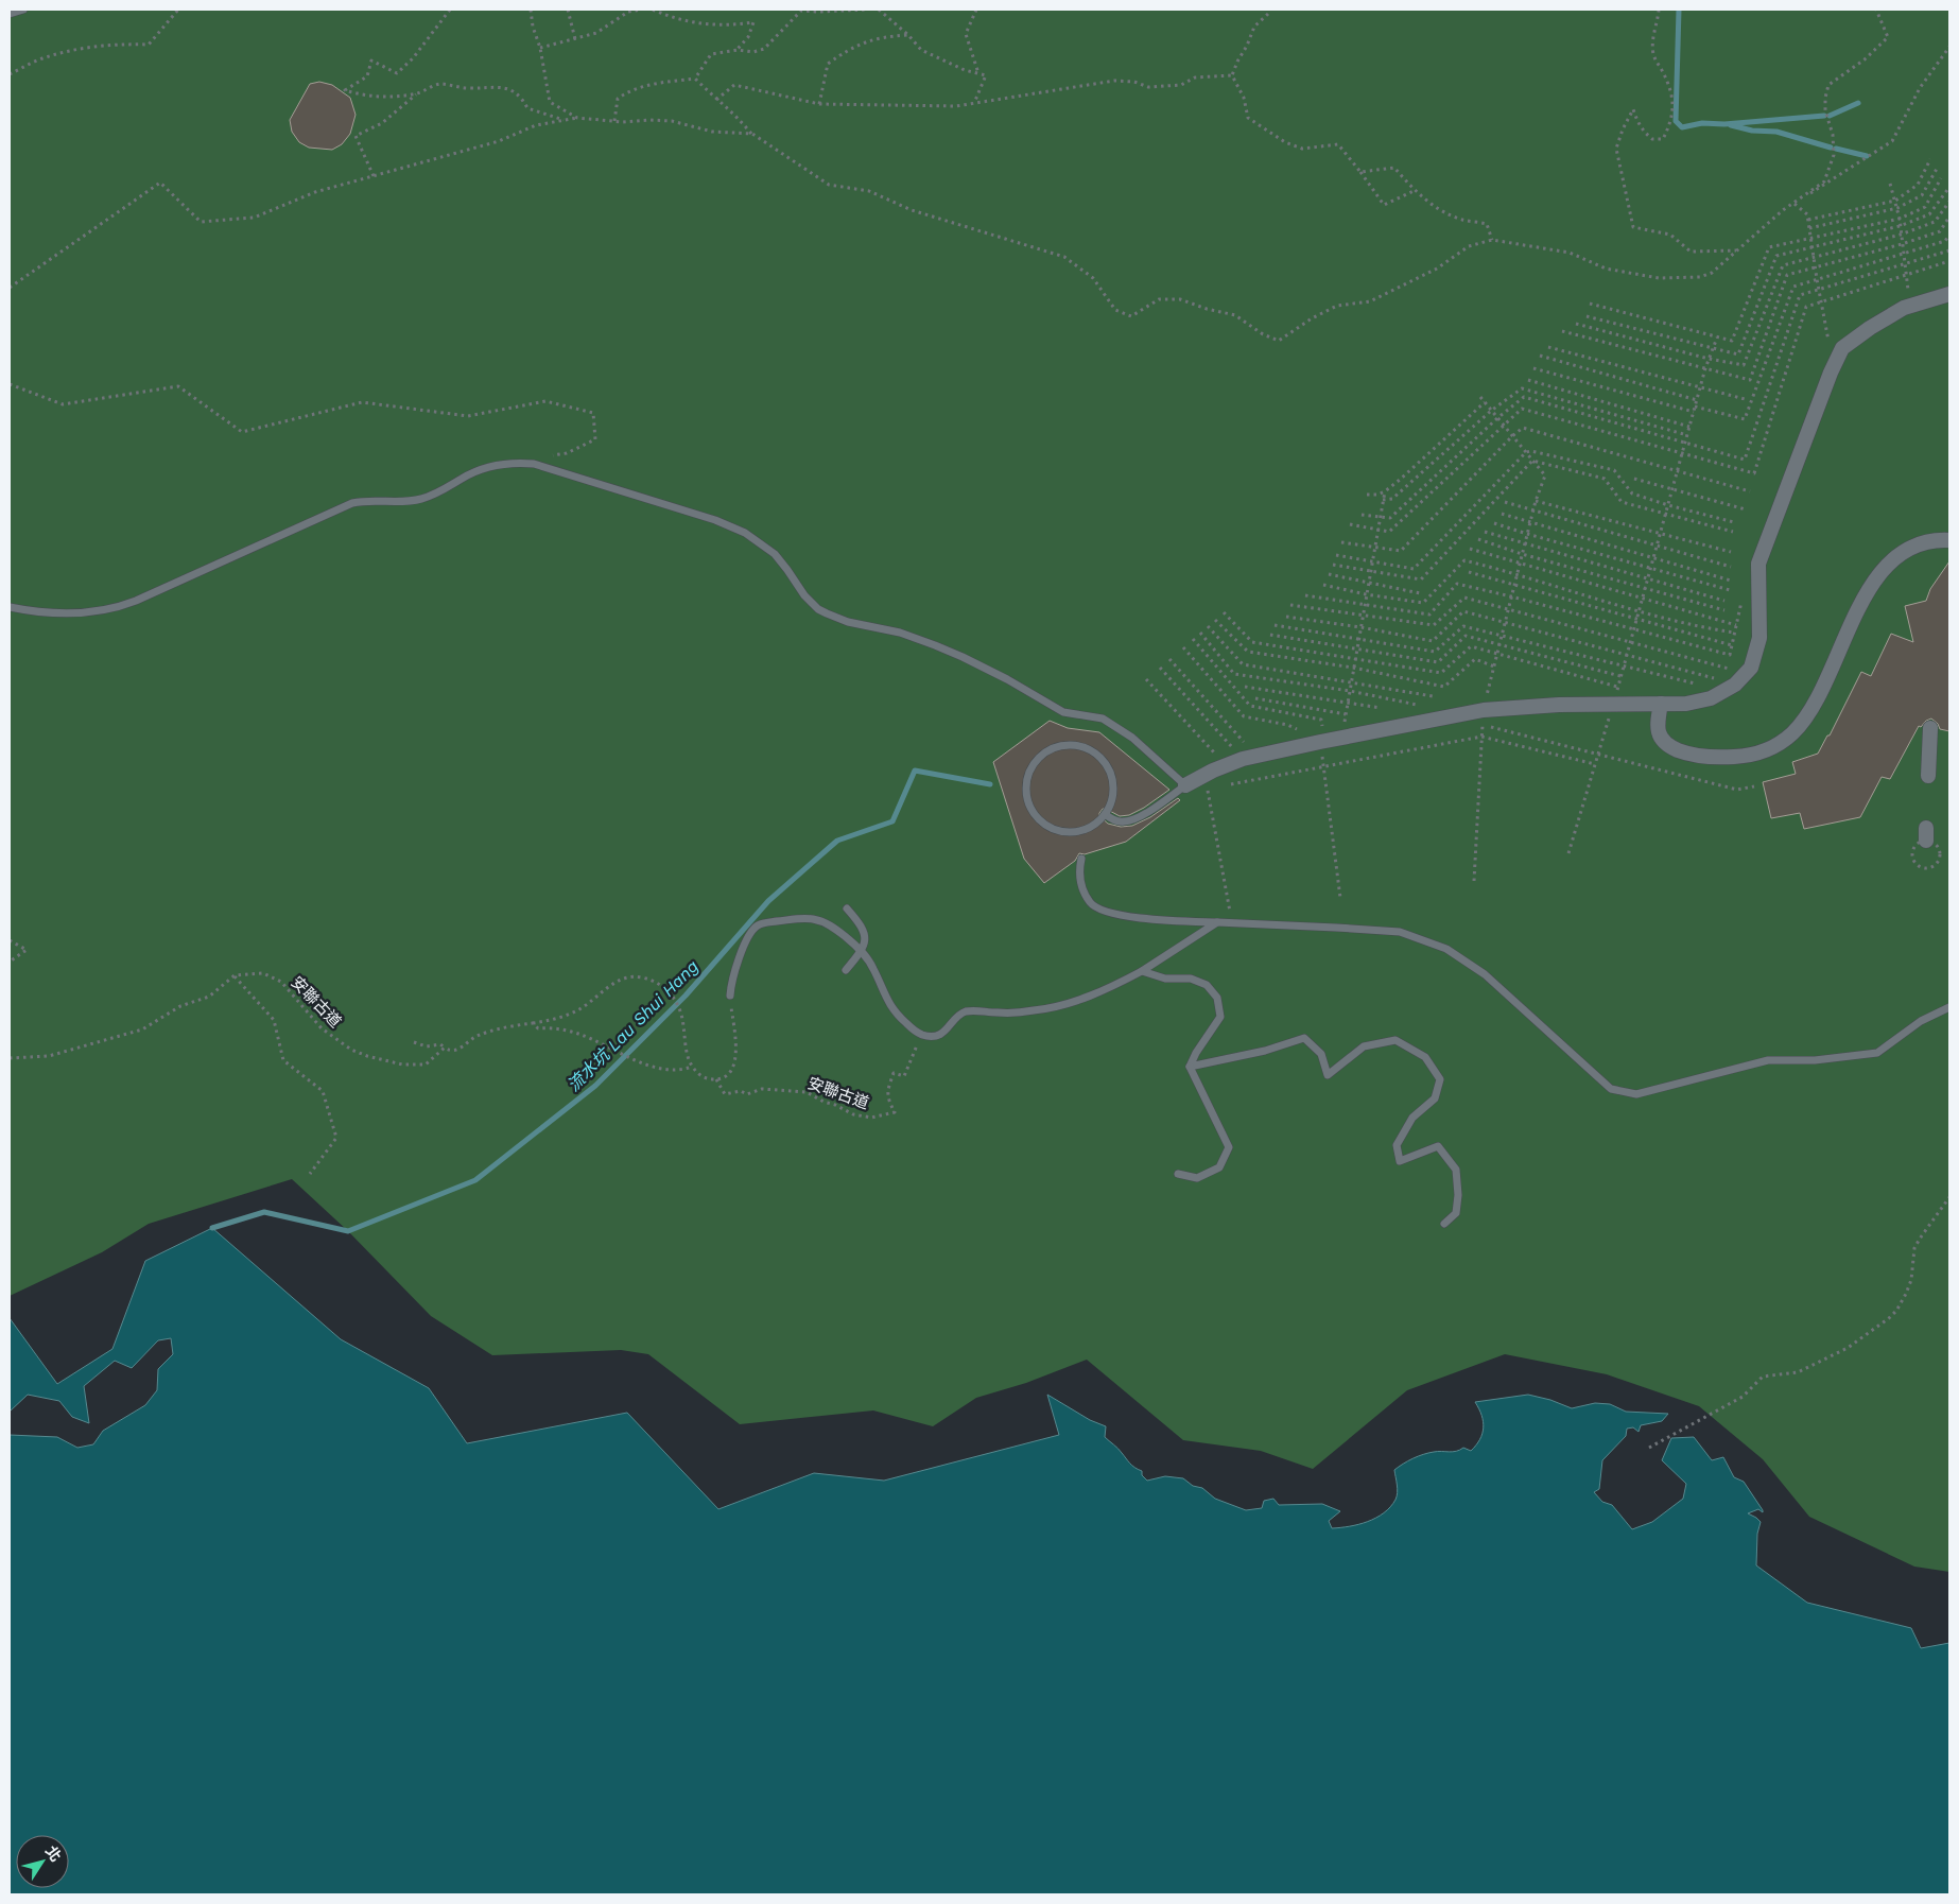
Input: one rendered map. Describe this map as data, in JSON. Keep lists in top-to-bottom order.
{
  "streets": {
    "path": ["安聯古道"]
  },
  "water": ["流水坑 Lau Shui Hang"],
  "north": "top right"
}
